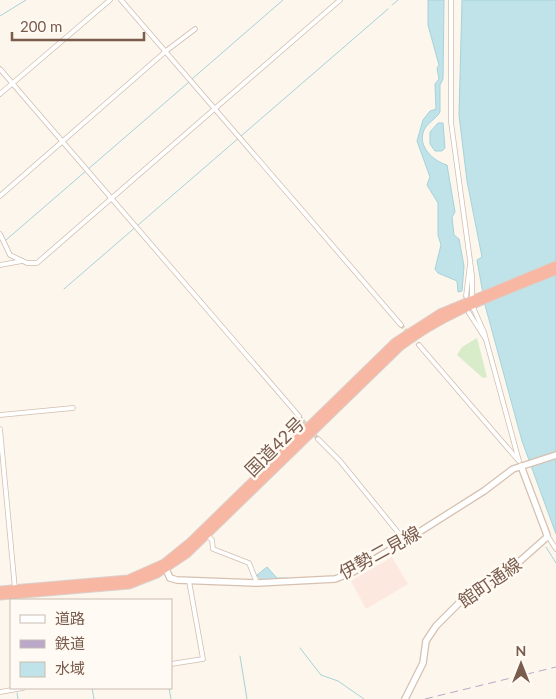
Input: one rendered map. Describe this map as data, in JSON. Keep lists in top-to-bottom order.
{
  "streets": {
    "highway": ["国道42号"],
    "main road": ["伊勢二見線", "館町通線"]
  },
  "crossings": [
    ["国道42号", "伊勢二見線"]
  ],
  "legend": ["道路", "鉄道", "水域"],
  "scale_bar": "200 m",
  "north": "top"
}
